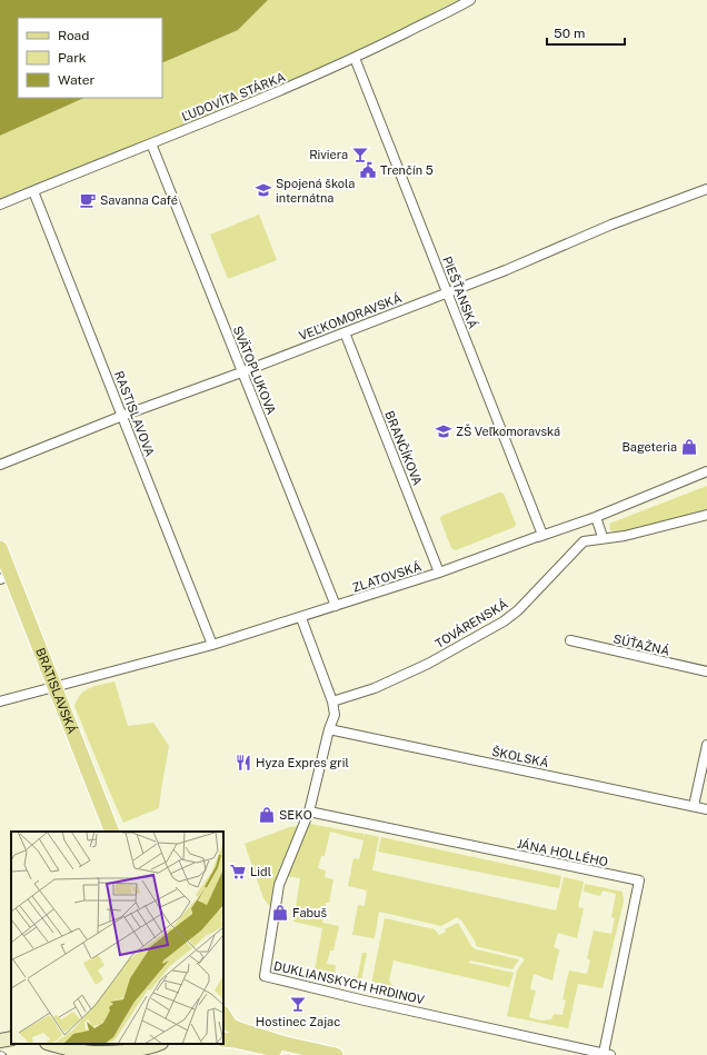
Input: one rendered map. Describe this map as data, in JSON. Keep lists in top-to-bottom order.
{
  "streets": {
    "main road": ["BRATISLAVSKÁ"],
    "street": [
      "ĽUDOVÍTA STÁRKA",
      "PIEŠŤANSKÁ",
      "VEĽKOMORAVSKÁ",
      "SVÄTOPLUKOVA",
      "RASTISLAVOVA",
      "BRANČÍKOVA",
      "ZLATOVSKÁ",
      "TOVÁRENSKÁ",
      "SÚŤAŽNÁ",
      "ŠKOLSKÁ",
      "JÁNA HOLLÉHO",
      "DUKLIANSKYCH HRDINOV"
    ]
  },
  "crossings": [
    ["ĽUDOVÍTA STÁRKA", "PIEŠŤANSKÁ"],
    ["ĽUDOVÍTA STÁRKA", "SVÄTOPLUKOVA"],
    ["ĽUDOVÍTA STÁRKA", "RASTISLAVOVA"],
    ["PIEŠŤANSKÁ", "VEĽKOMORAVSKÁ"],
    ["PIEŠŤANSKÁ", "ZLATOVSKÁ"],
    ["VEĽKOMORAVSKÁ", "SVÄTOPLUKOVA"],
    ["VEĽKOMORAVSKÁ", "RASTISLAVOVA"],
    ["VEĽKOMORAVSKÁ", "BRANČÍKOVA"],
    ["SVÄTOPLUKOVA", "ZLATOVSKÁ"],
    ["RASTISLAVOVA", "ZLATOVSKÁ"],
    ["BRANČÍKOVA", "ZLATOVSKÁ"],
    ["ZLATOVSKÁ", "BRATISLAVSKÁ"],
    ["ZLATOVSKÁ", "DUKLIANSKYCH HRDINOV"],
    ["TOVÁRENSKÁ", "DUKLIANSKYCH HRDINOV"],
    ["ŠKOLSKÁ", "DUKLIANSKYCH HRDINOV"],
    ["JÁNA HOLLÉHO", "DUKLIANSKYCH HRDINOV"]
  ],
  "places": {
    "bar": ["Riviera", "Hostinec Zajac"],
    "public building": ["Trenčín 5"],
    "school or university": ["Spojená škola internátna", "ZŠ Veľkomoravská"],
    "cafe": ["Savanna Café"],
    "shop": ["Bageteria", "SEKO", "Fabuš"],
    "restaurant": ["Hyza Expres gril"],
    "supermarket": ["Lidl"]
  },
  "legend": ["Road", "Park", "Water"],
  "scale_bar": "50 m"
}
